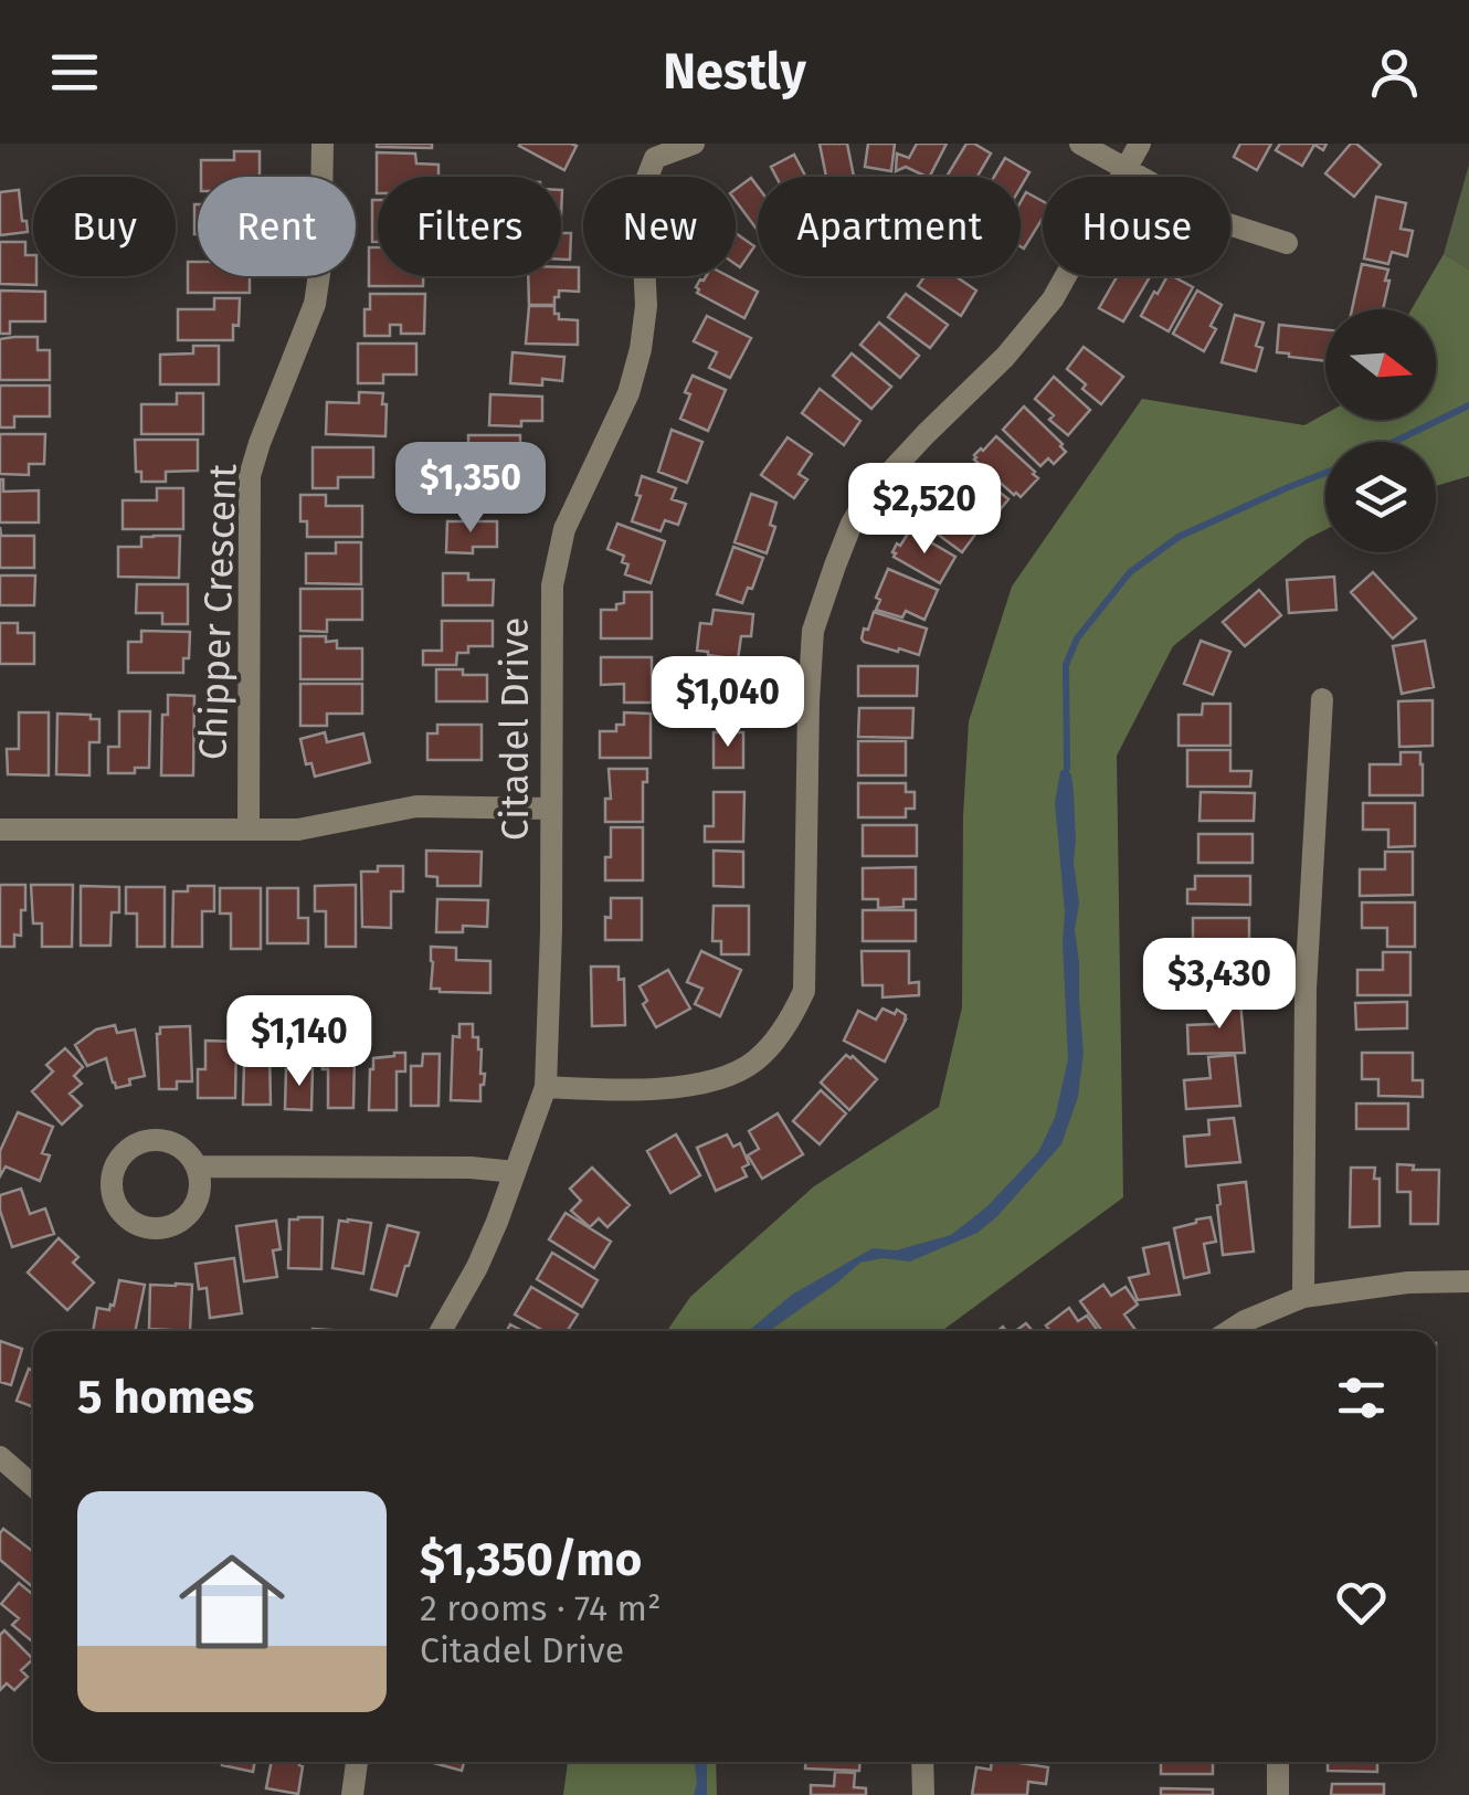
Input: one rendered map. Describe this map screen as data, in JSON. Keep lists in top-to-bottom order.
{
  "streets": {
    "street": ["Chipper Crescent", "Citadel Drive"]
  },
  "north": "right",
  "page": {
    "header": "Nestly",
    "chip": [
      "Buy",
      "Rent",
      "Filters",
      "New",
      "Apartment",
      "House"
    ],
    "price": [
      "$1,350",
      "$2,520",
      "$1,040",
      "$3,430",
      "$1,140"
    ],
    "heading": "5 homes",
    "list": [
      {
        "name": "$1,350/mo",
        "note": "2 rooms · 74 m² · Citadel Drive"
      }
    ]
  }
}
